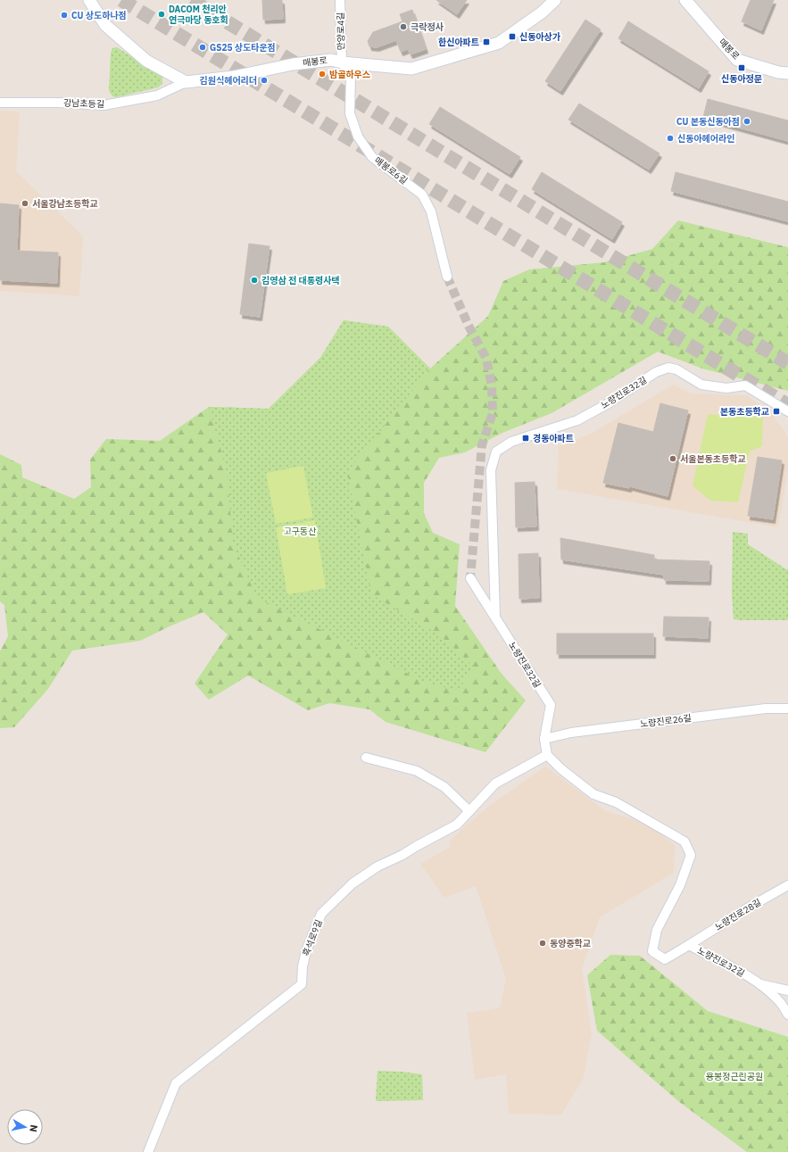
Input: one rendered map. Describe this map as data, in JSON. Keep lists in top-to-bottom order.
{
  "streets": {
    "street": [
      "만양로4길",
      "매봉로",
      "강남초등길",
      "매봉로6길",
      "노량진로32길",
      "노량진로26길",
      "노량진로28길",
      "흑석로9길"
    ]
  },
  "crossings": [
    ["만양로4길", "매봉로"],
    ["만양로4길", "매봉로6길"],
    ["매봉로", "강남초등길"],
    ["매봉로", "매봉로6길"],
    ["노량진로32길", "노량진로26길"],
    ["노량진로32길", "노량진로28길"],
    ["노량진로32길", "흑석로9길"]
  ],
  "parks": ["고구동산", "용봉정근린공원"],
  "places": {
    "other": [
      "DACOM 천리안 연극마당 동호회",
      "CU 상도하나점",
      "극락정사",
      "GS25 상도타운점",
      "밤골하우스",
      "김원식헤어리더",
      "CU 본동신동아점",
      "신동아헤어라인",
      "서울강남초등학교",
      "김영삼 전 대통령사택",
      "서울본동초등학교",
      "동양중학교"
    ],
    "transit": [
      "신동아상가",
      "한신아파트",
      "신동아정문",
      "본동초등학교",
      "경동아파트"
    ]
  },
  "north": "right"
}
